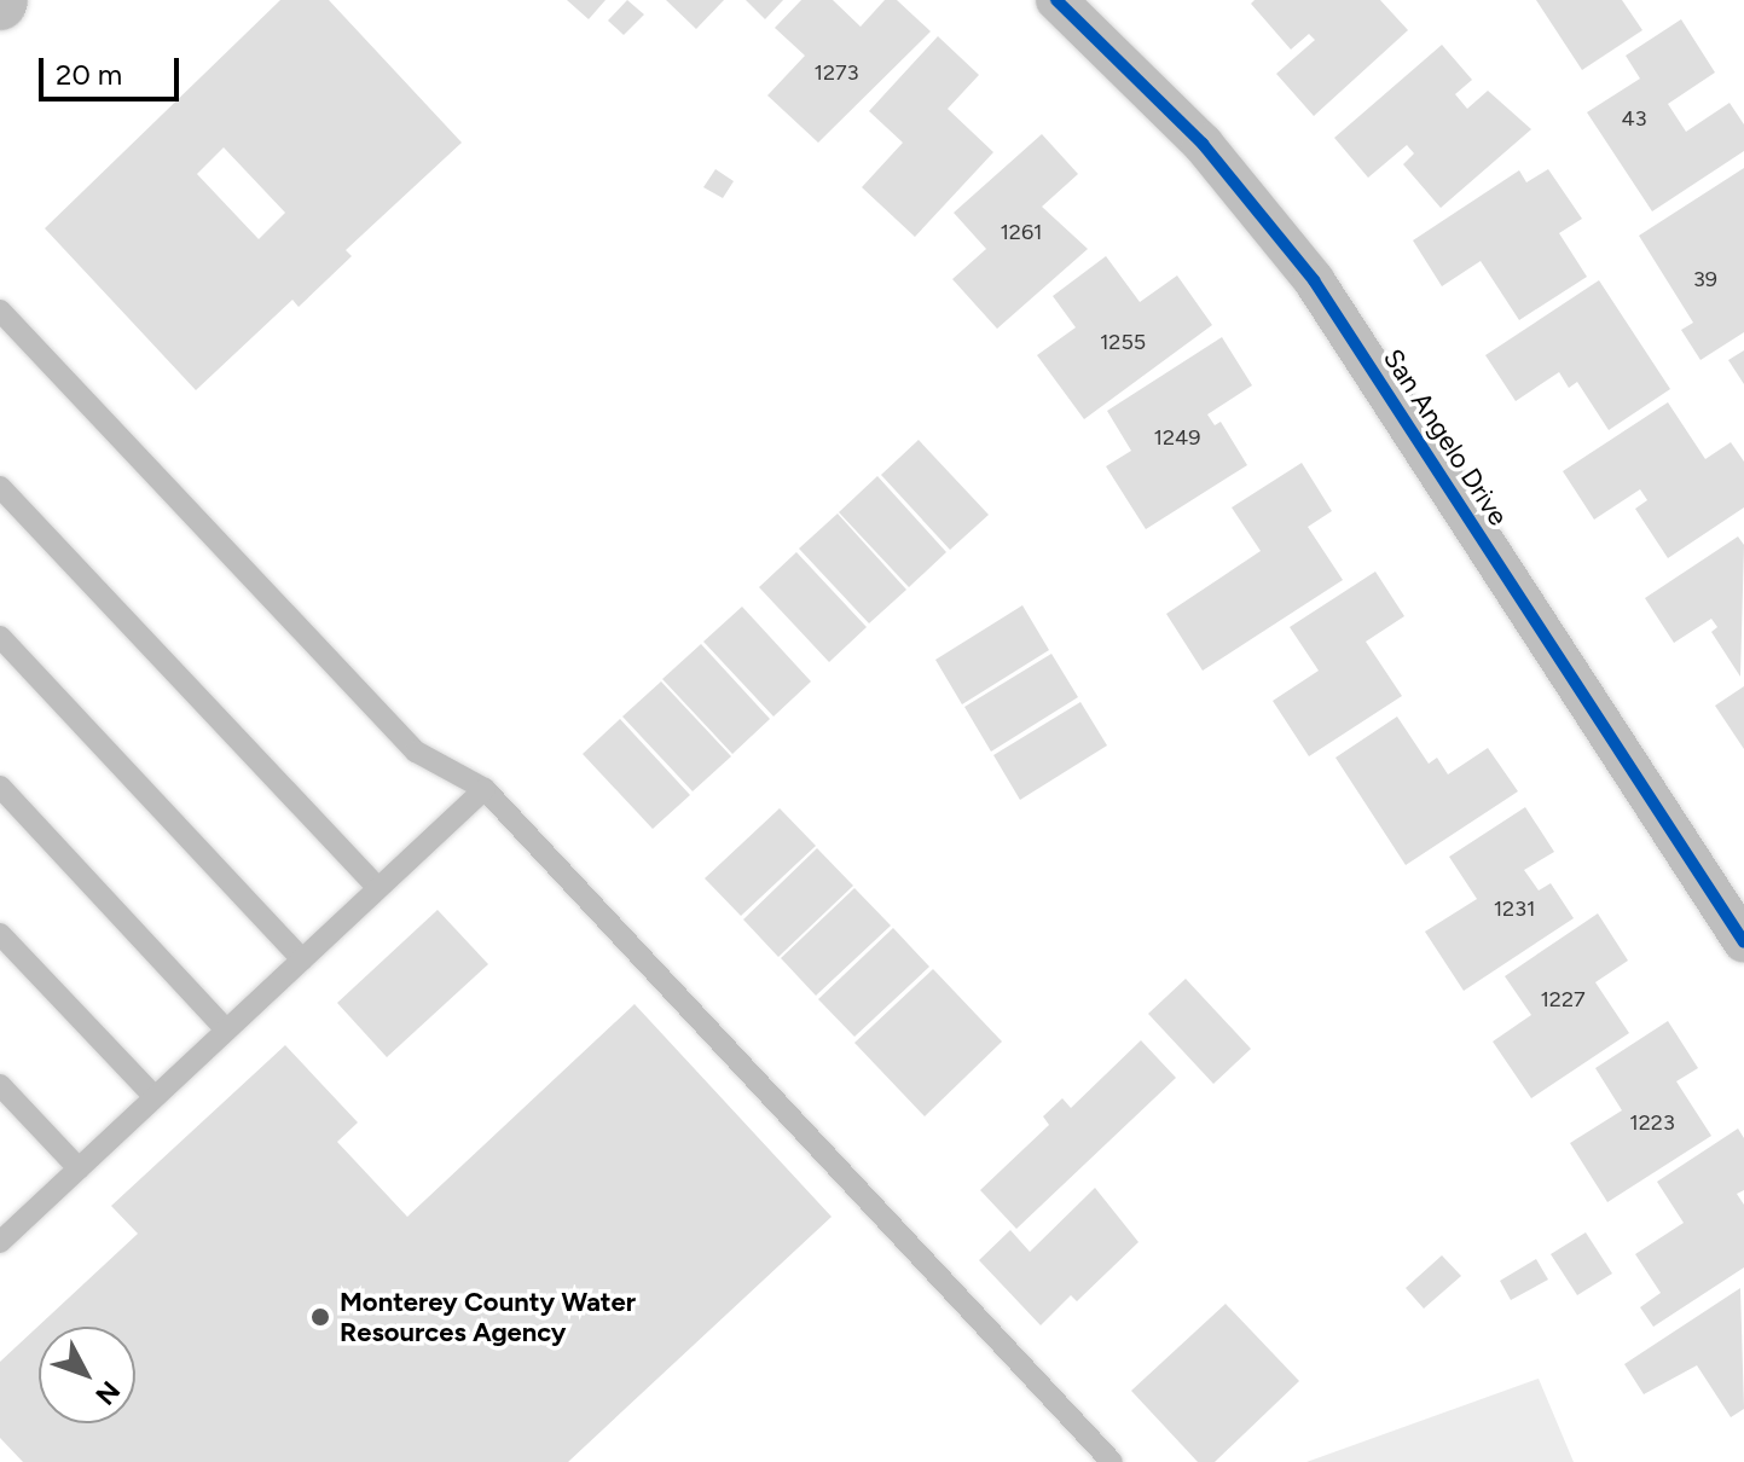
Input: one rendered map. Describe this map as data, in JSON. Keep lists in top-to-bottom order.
{
  "streets": {
    "street": ["San Angelo Drive"]
  },
  "places": ["Monterey County Water Resources Agency"],
  "house_numbers": [
    "1273",
    "43",
    "1261",
    "39",
    "1255",
    "1249",
    "1231",
    "1227",
    "1223"
  ],
  "scale_bar": "20 m",
  "north": "bottom right"
}
